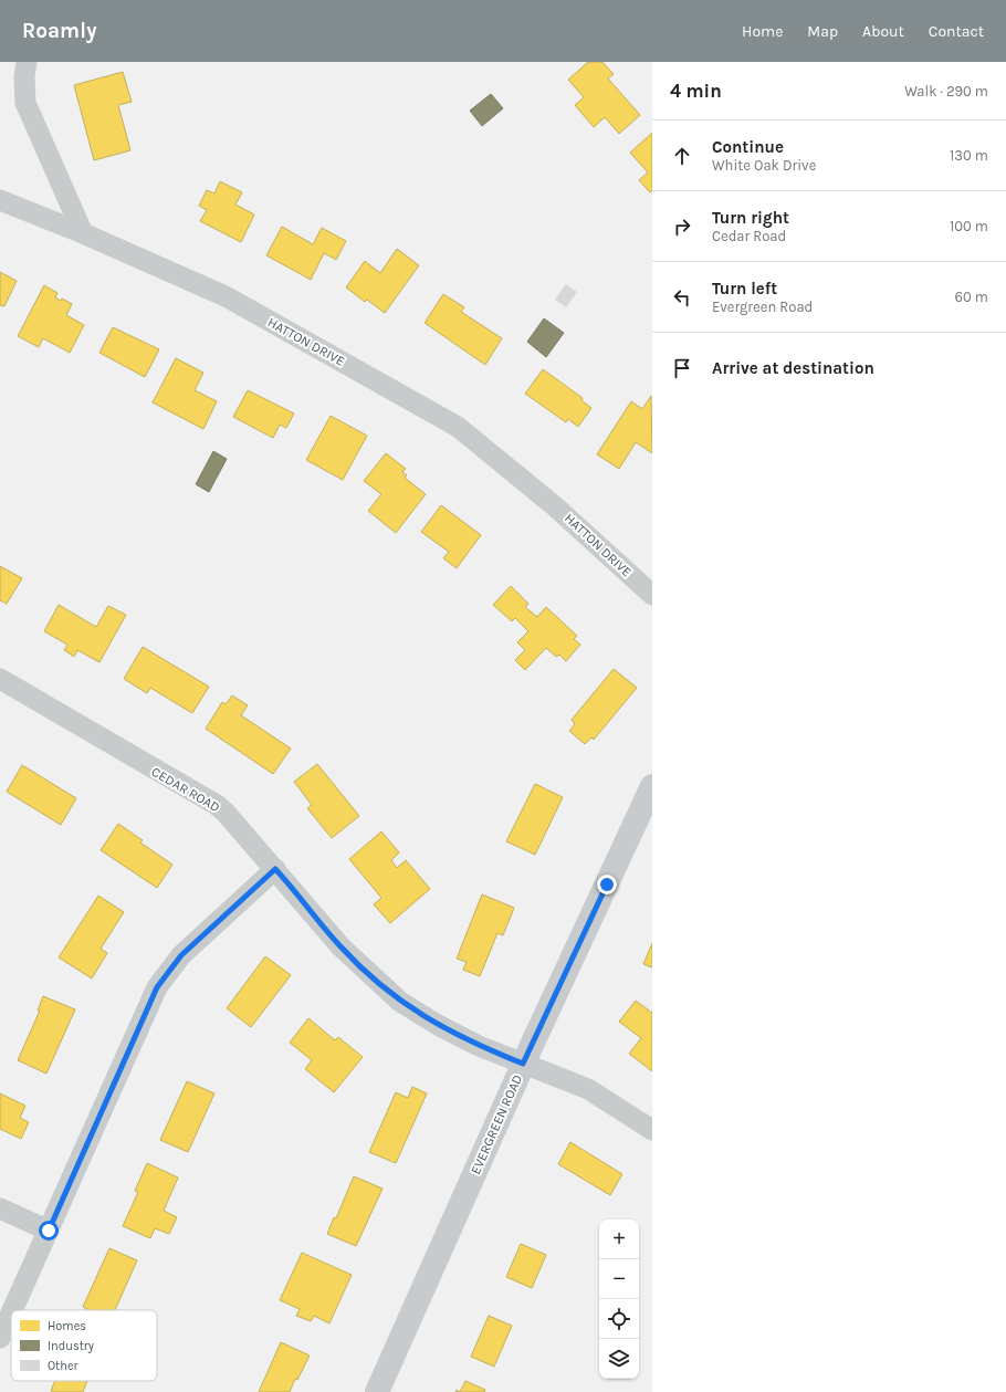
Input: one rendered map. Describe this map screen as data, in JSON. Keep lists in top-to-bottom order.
{
  "streets": {
    "street": ["HATTON DRIVE", "CEDAR ROAD", "EVERGREEN ROAD"]
  },
  "crossings": [
    ["CEDAR ROAD", "EVERGREEN ROAD"]
  ],
  "legend": ["Homes", "Industry", "Other"],
  "page": {
    "header": "Roamly",
    "nav": [
      "Home",
      "Map",
      "About",
      "Contact"
    ],
    "heading": ["4 min", "Walk · 290 m"],
    "list": [
      ["Continue", "White Oak Drive", "130 m"],
      ["Turn right", "Cedar Road", "100 m"],
      ["Turn left", "Evergreen Road", "60 m"],
      "Arrive at destination"
    ],
    "map_buttons": ["+", "−"]
  }
}
